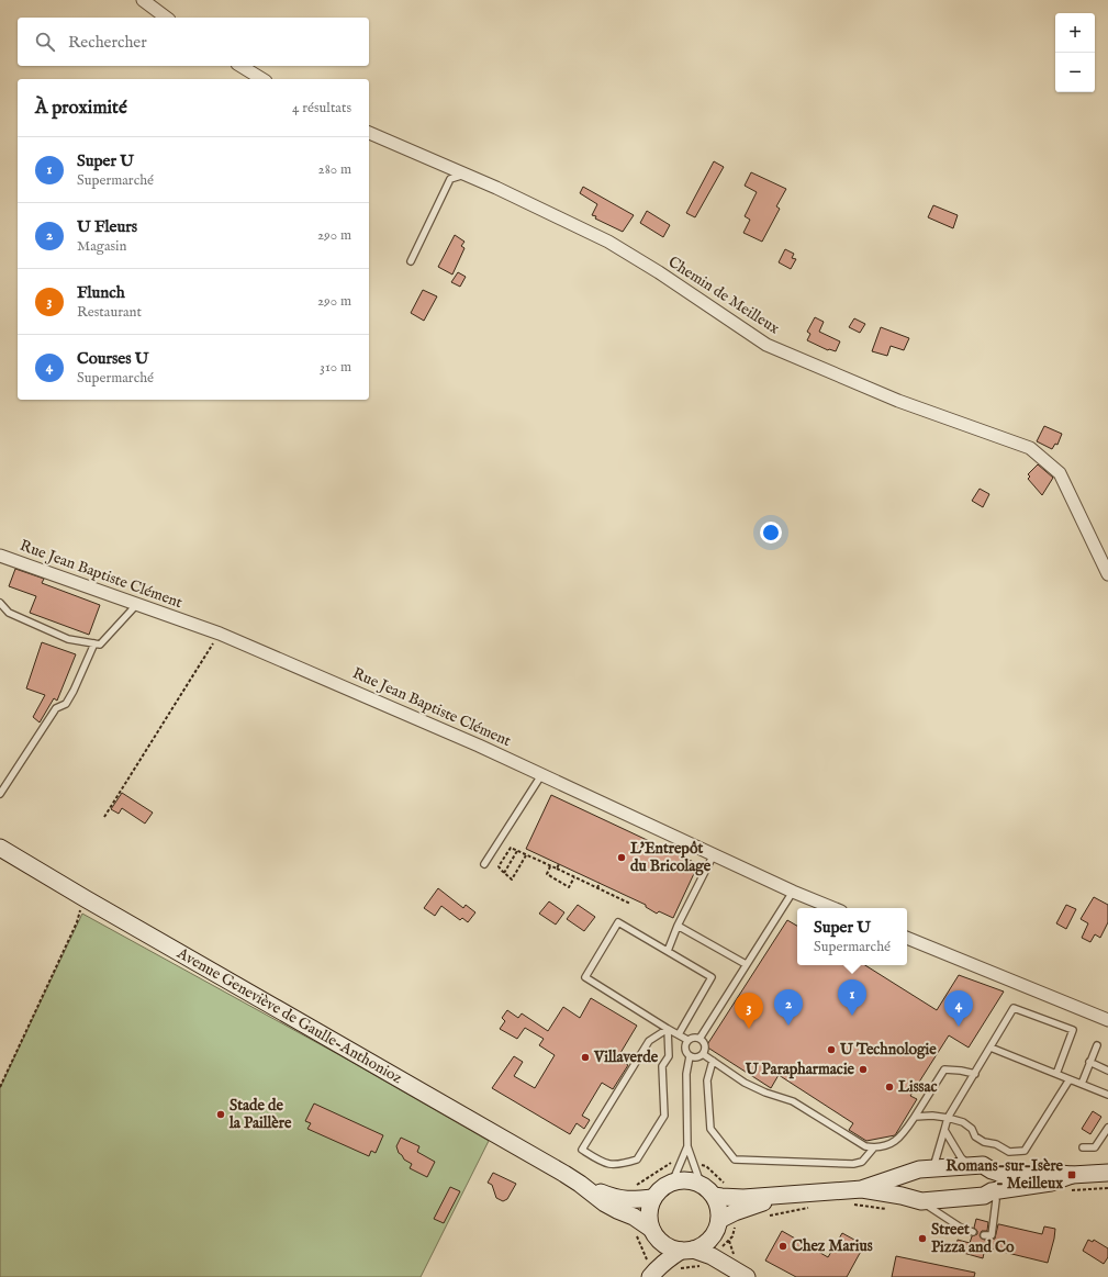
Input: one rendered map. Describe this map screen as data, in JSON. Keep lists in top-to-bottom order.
{
  "streets": {
    "main road": ["Avenue Geneviève de Gaulle-Anthonioz"],
    "street": ["Chemin de Meilleux", "Rue Jean Baptiste Clément"]
  },
  "places": {
    "other": [
      "L'Entrepôt du Bricolage",
      "U Technologie",
      "Villaverde",
      "U Parapharmacie",
      "Lissac",
      "Stade de la Paillère",
      "Street Pizza and Co",
      "Chez Marius"
    ],
    "transit": ["Romans-sur-Isère - Meilleux"]
  },
  "page": {
    "map_buttons": ["+", "−"],
    "search": "Rechercher",
    "heading": ["À proximité", "4 résultats"],
    "list": [
      {
        "mark": "1",
        "name": "Super U",
        "note": "Supermarché",
        "value": "280 m"
      },
      {
        "mark": "2",
        "name": "U Fleurs",
        "note": "Magasin",
        "value": "290 m"
      },
      {
        "mark": "3",
        "name": "Flunch",
        "note": "Restaurant",
        "value": "290 m"
      },
      {
        "mark": "4",
        "name": "Courses U",
        "note": "Supermarché",
        "value": "310 m"
      }
    ],
    "popup": ["Super U", "Supermarché"],
    "pins": [
      "1",
      "2",
      "4",
      "3"
    ]
  }
}
